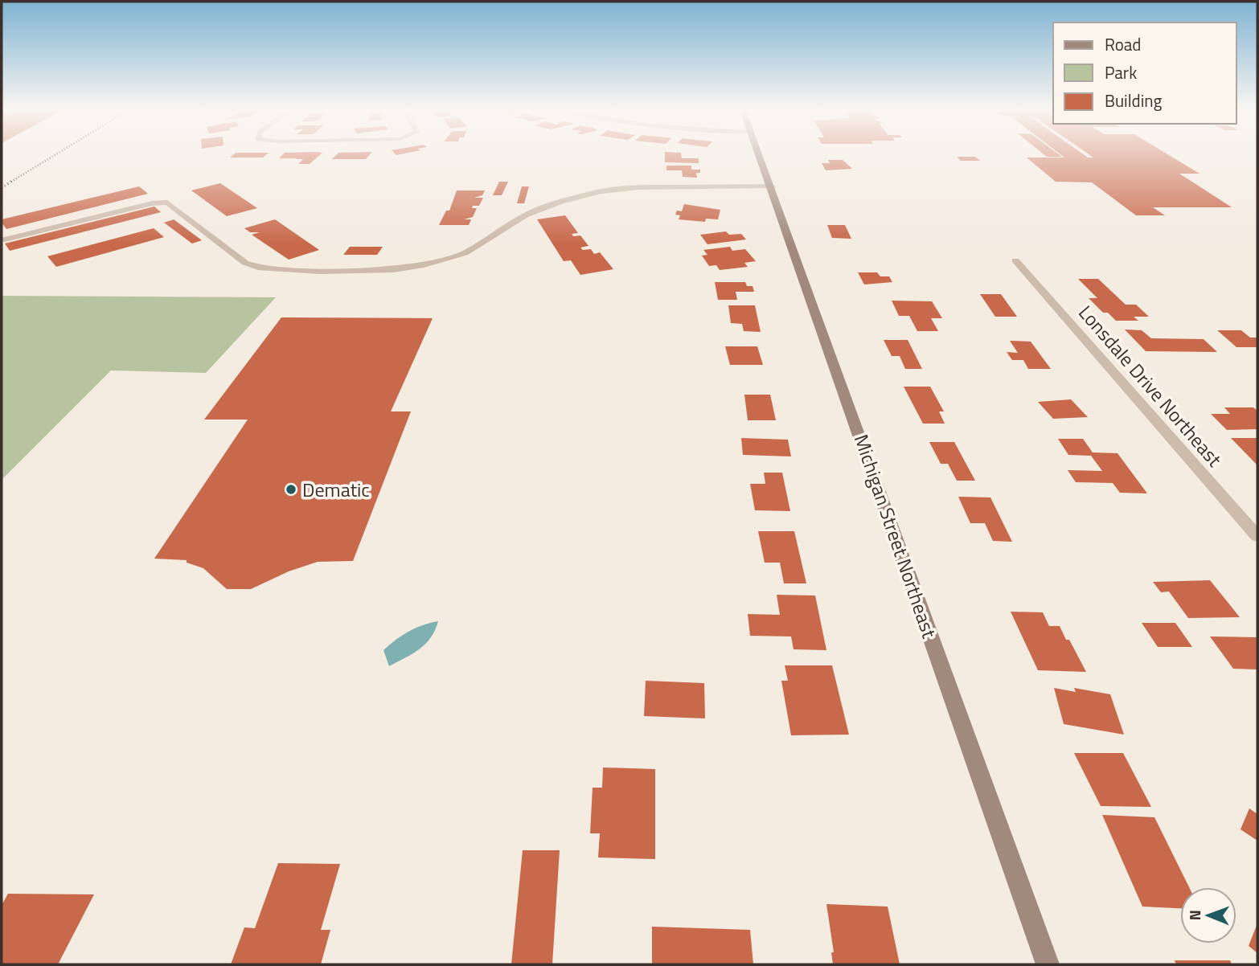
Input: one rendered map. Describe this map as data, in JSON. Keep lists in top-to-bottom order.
{
  "streets": {
    "main road": ["Michigan Street Northeast"],
    "street": ["Lonsdale Drive Northeast"]
  },
  "places": ["Dematic"],
  "legend": ["Road", "Park", "Building"],
  "north": "left"
}
